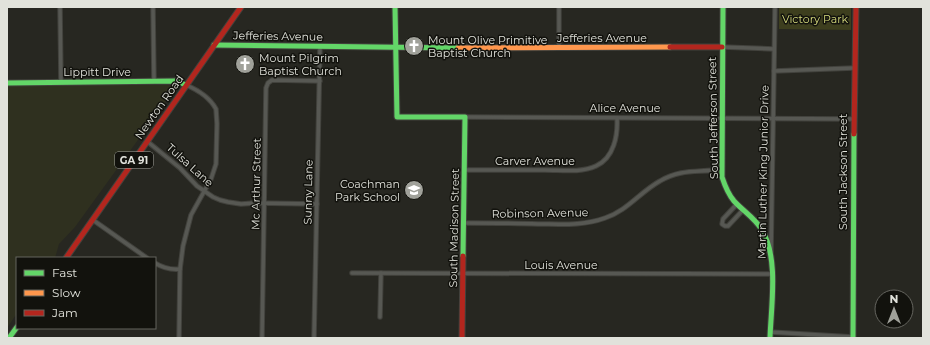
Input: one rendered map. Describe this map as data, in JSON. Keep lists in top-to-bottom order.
{
  "streets": {
    "street": [
      "Jefferies Avenue",
      "Lippitt Drive",
      "Newton Road",
      "Alice Avenue",
      "South Jefferson Street",
      "GA 91",
      "Carver Avenue",
      "Tulsa Lane",
      "Martin Luther King Junior Drive",
      "South Jackson Street",
      "Mc Arthur Street",
      "Sunny Lane",
      "Robinson Avenue",
      "South Madison Street",
      "Louis Avenue"
    ]
  },
  "crossings": [
    ["Jefferies Avenue", "Newton Road"],
    ["Jefferies Avenue", "Alice Avenue"],
    ["Jefferies Avenue", "South Jefferson Street"],
    ["Jefferies Avenue", "Martin Luther King Junior Drive"],
    ["Jefferies Avenue", "Sunny Lane"],
    ["Lippitt Drive", "Newton Road"],
    ["Newton Road", "Tulsa Lane"],
    ["Alice Avenue", "South Jefferson Street"],
    ["Alice Avenue", "Carver Avenue"],
    ["Alice Avenue", "Martin Luther King Junior Drive"],
    ["Alice Avenue", "South Jackson Street"],
    ["Alice Avenue", "South Madison Street"],
    ["South Jefferson Street", "Martin Luther King Junior Drive"],
    ["South Jefferson Street", "Robinson Avenue"],
    ["Carver Avenue", "South Madison Street"],
    ["Tulsa Lane", "Mc Arthur Street"],
    ["Tulsa Lane", "Sunny Lane"],
    ["Martin Luther King Junior Drive", "Louis Avenue"],
    ["Mc Arthur Street", "Sunny Lane"],
    ["Robinson Avenue", "South Madison Street"],
    ["South Madison Street", "Louis Avenue"]
  ],
  "parks": ["Victory Park"],
  "places": {
    "church": ["Mount Olive Primitive Baptist Church", "Mount Pilgrim Baptist Church"],
    "school or university": ["Coachman Park School"]
  },
  "legend": ["Fast", "Slow", "Jam"],
  "north": "top"
}
